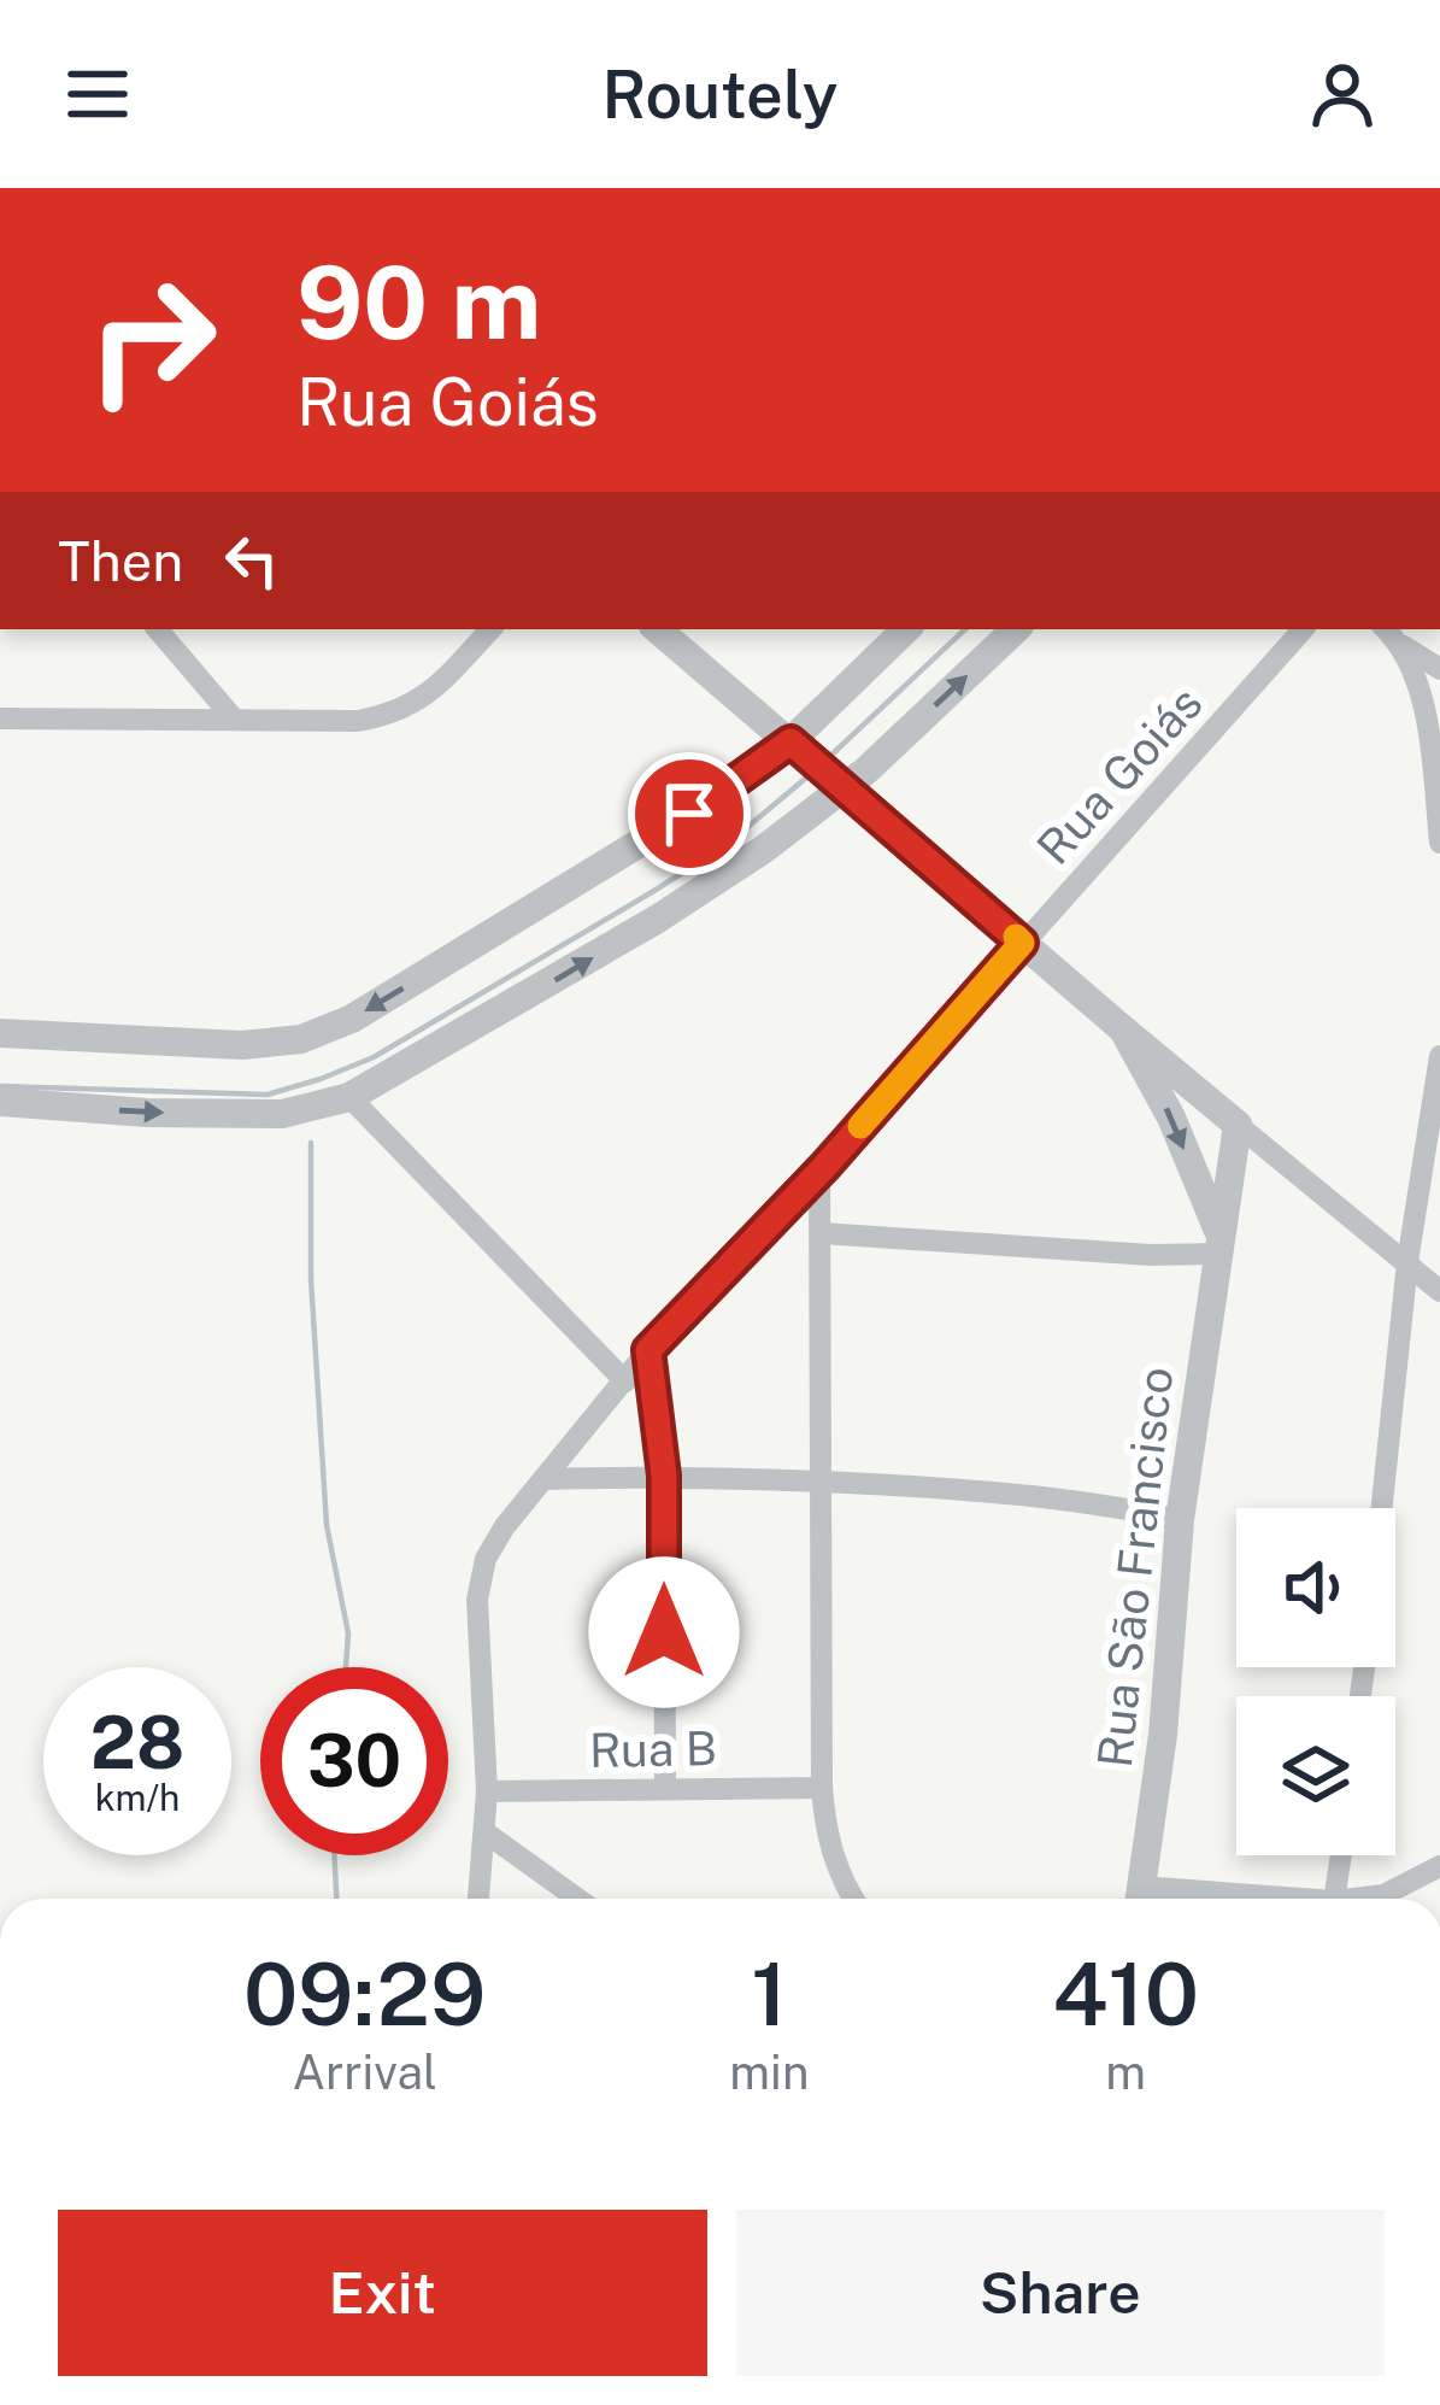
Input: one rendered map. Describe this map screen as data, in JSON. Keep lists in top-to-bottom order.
{
  "streets": {
    "street": ["Rua Goiás", "Rua São Francisco", "Rua B"]
  },
  "crossings": [
    ["Rua Goiás", "Rua B"]
  ],
  "page": {
    "header": "Routely",
    "turn": ["90 m", "Rua Goiás"],
    "then": "Then",
    "speed": "28 km/h",
    "limit": "30",
    "eta": [
      "09:29",
      "Arrival",
      "1",
      "min",
      "410",
      "m"
    ],
    "buttons": ["Exit", "Share"]
  }
}
